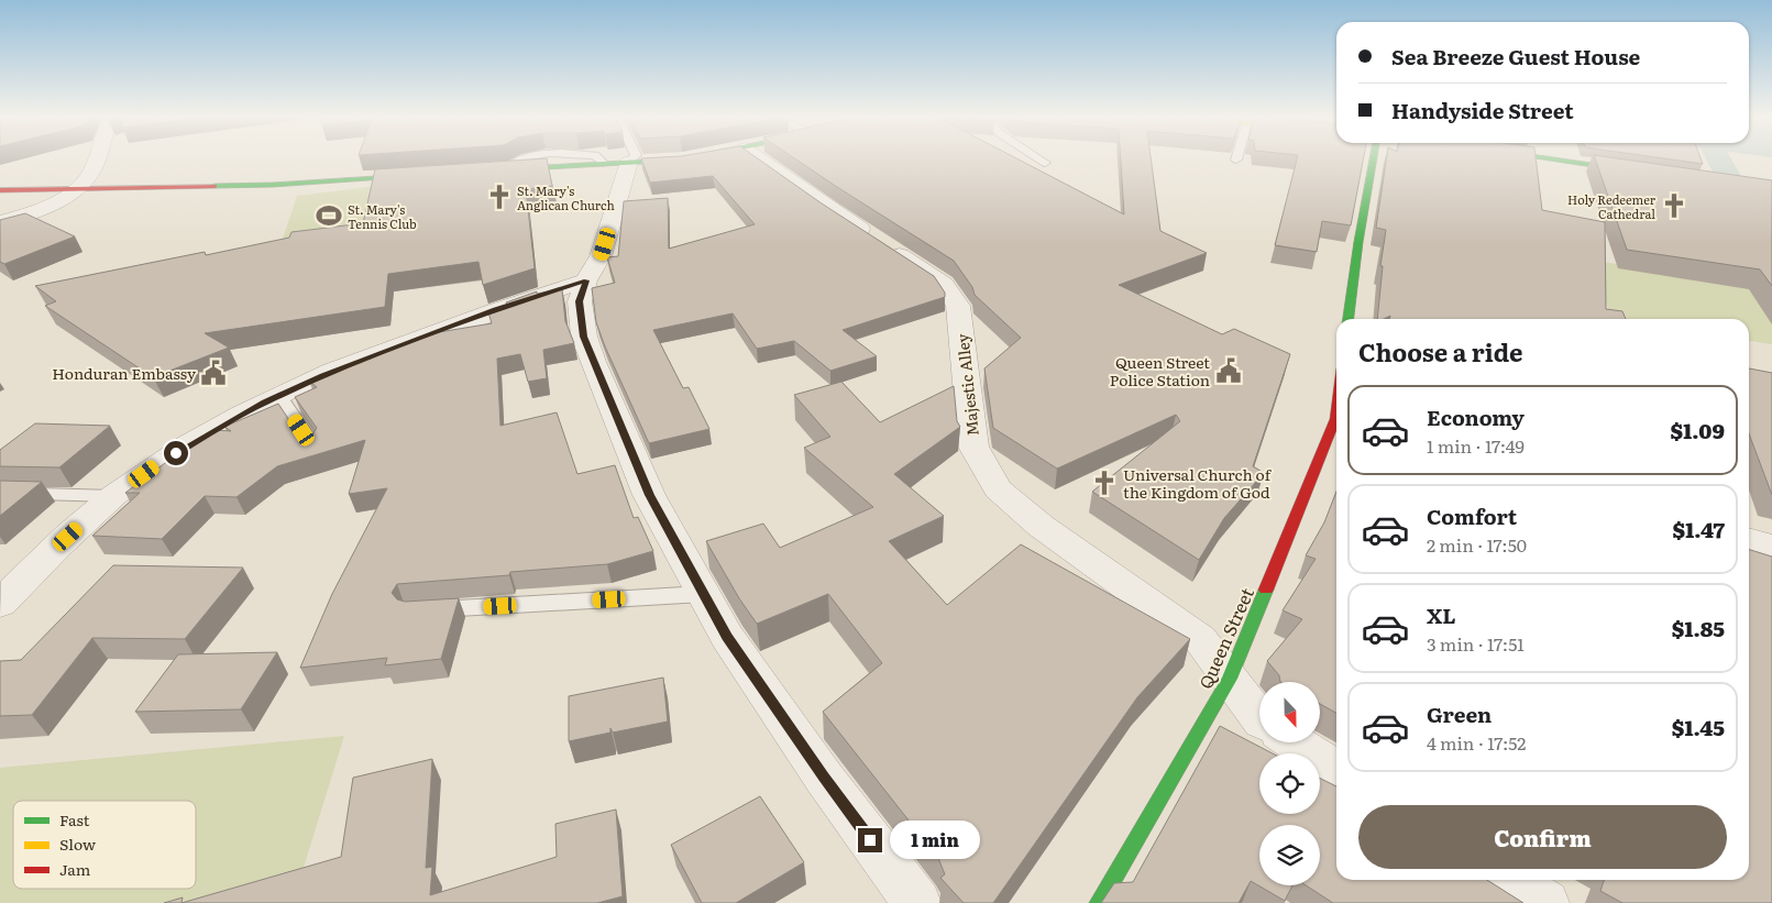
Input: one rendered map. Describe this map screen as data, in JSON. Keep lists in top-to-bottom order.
{
  "streets": {
    "street": ["Majestic Alley", "Queen Street"]
  },
  "crossings": [
    ["Majestic Alley", "Queen Street"]
  ],
  "places": {
    "church": ["St. Mary's Anglican Church", "Holy Redeemer Cathedral", "Universal Church of the Kingdom of God"],
    "sports": ["St. Mary's Tennis Club"],
    "public building": ["Queen Street Police Station", "Honduran Embassy"]
  },
  "legend": ["Fast", "Slow", "Jam"],
  "north": "bottom",
  "page": {
    "banner": ["Sea Breeze Guest House", "Handyside Street"],
    "heading": "Choose a ride",
    "list": [
      {
        "name": "Economy",
        "note": "1 min · 17:49",
        "value": "$1.09"
      },
      {
        "name": "Comfort",
        "note": "2 min · 17:50",
        "value": "$1.47"
      },
      {
        "name": "XL",
        "note": "3 min · 17:51",
        "value": "$1.85"
      },
      {
        "name": "Green",
        "note": "4 min · 17:52",
        "value": "$1.45"
      }
    ],
    "buttons": "Confirm",
    "bubble": "1 min"
  }
}
